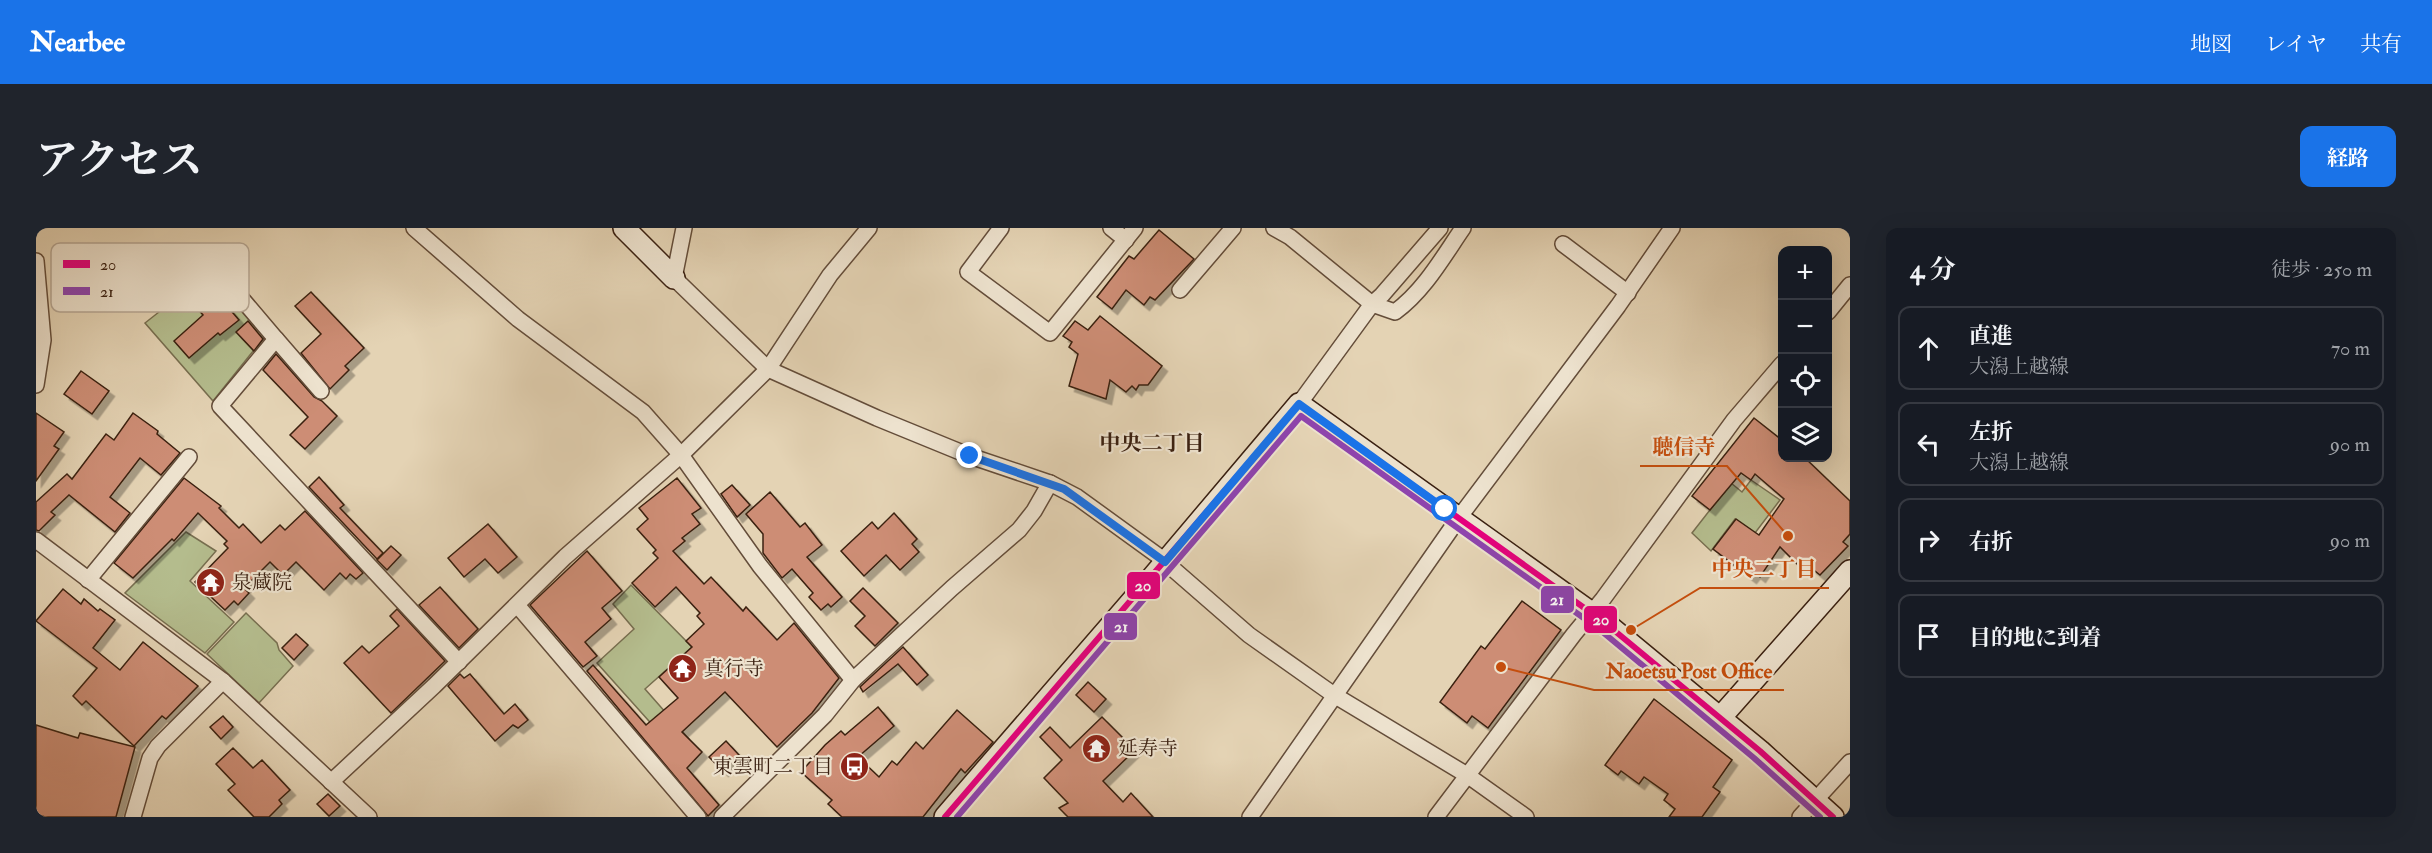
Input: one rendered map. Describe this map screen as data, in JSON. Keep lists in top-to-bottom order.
{
  "districts": ["中央二丁目"],
  "places": {
    "other": ["聴信寺", "中央二丁目", "Naoetsu Post Office"],
    "temple": ["泉蔵院", "真行寺", "延寿寺"],
    "bus stop": ["東雲町二丁目"]
  },
  "lines": ["transit line 20", "transit line 21"],
  "legend": ["20", "21"],
  "page": {
    "header": "Nearbee",
    "nav": ["地図", "レイヤ", "共有"],
    "title": "アクセス",
    "buttons": "経路",
    "heading": ["4 分", "徒歩 · 250 m"],
    "map_buttons": ["+", "−"],
    "list": [
      ["直進", "大潟上越線", "70 m"],
      ["左折", "大潟上越線", "90 m"],
      ["右折", "90 m"],
      "目的地に到着"
    ]
  }
}
